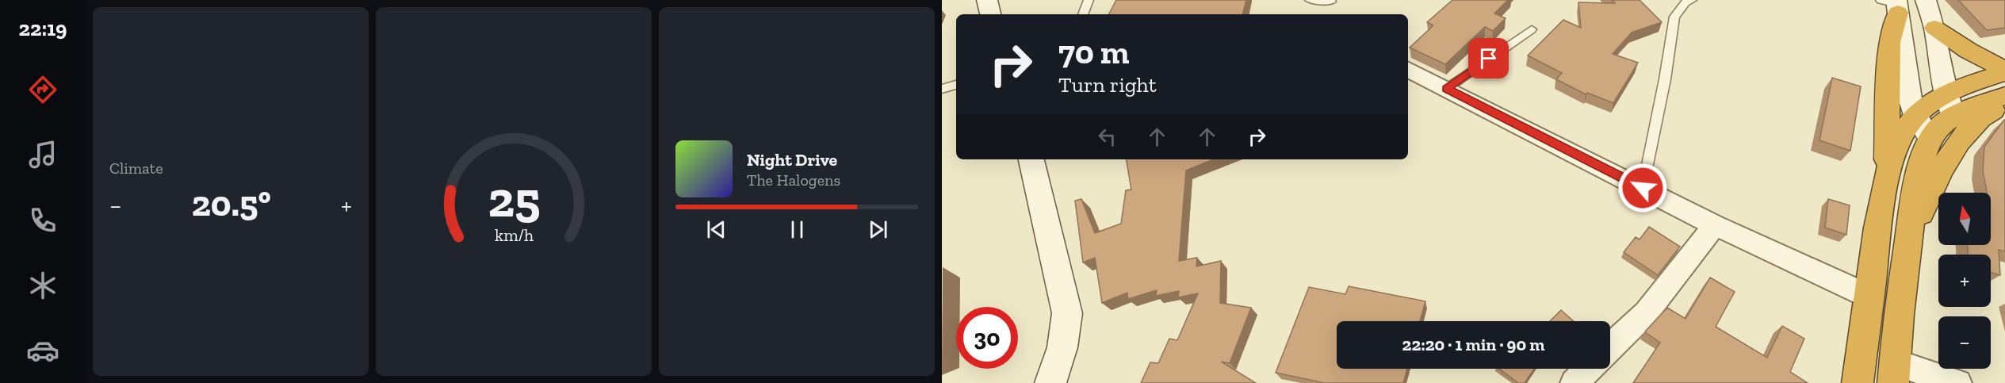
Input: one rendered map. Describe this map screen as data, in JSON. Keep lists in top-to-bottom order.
{
  "north": "top",
  "page": {
    "tabs": "22:19",
    "tile": "Climate",
    "turn": ["70 m", "Turn right"],
    "song": ["Night Drive", "The Halogens"],
    "heat": ["−", "20.5°", "+"],
    "map_buttons": ["+", "−"],
    "limit": "30",
    "trip": "22:20 · 1 min · 90 m",
    "gauge": ["25", "km/h"]
  }
}
